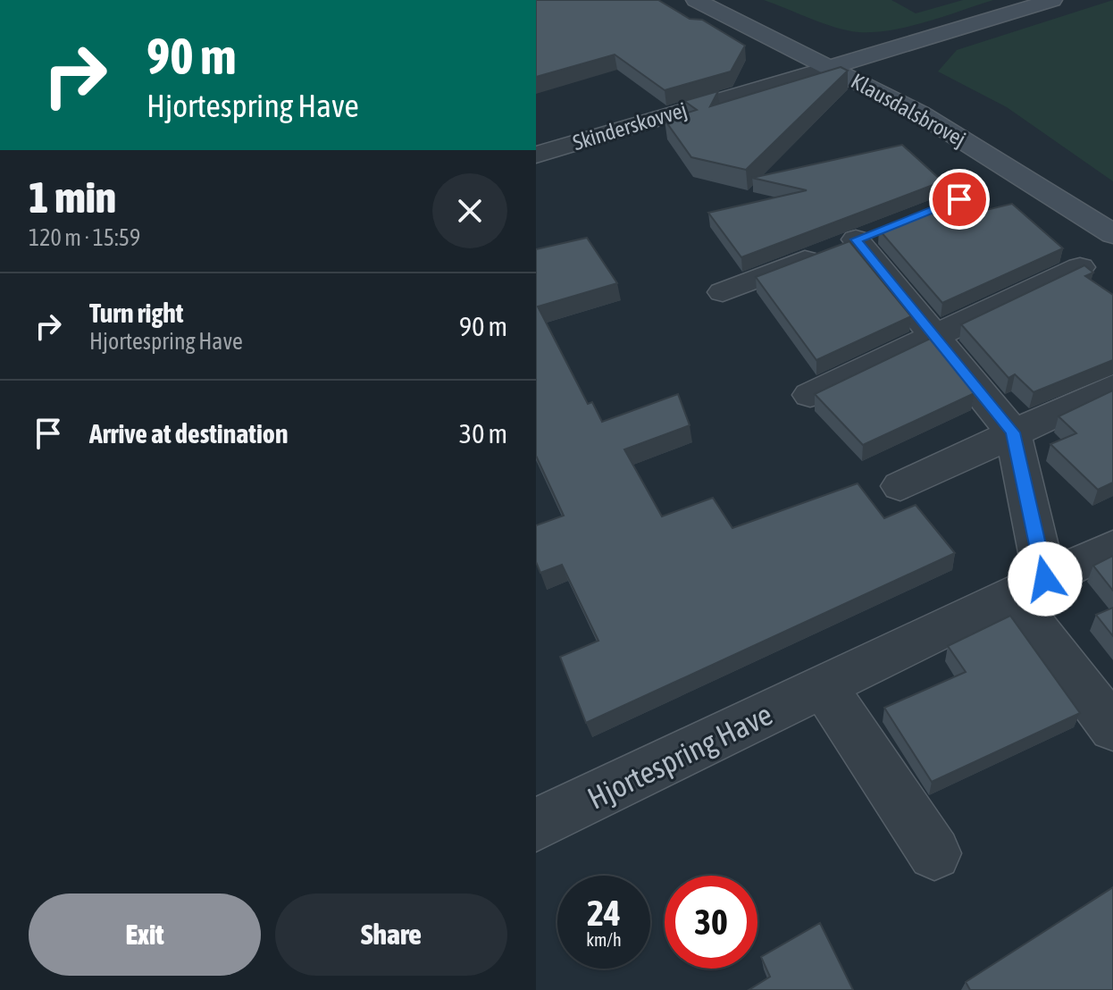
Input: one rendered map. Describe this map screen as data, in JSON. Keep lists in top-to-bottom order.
{
  "streets": {
    "street": ["Klausdalsbrovej", "Skinderskovvej", "Hjortespring Have"]
  },
  "crossings": [
    ["Klausdalsbrovej", "Skinderskovvej"]
  ],
  "page": {
    "turn": ["90 m", "Hjortespring Have"],
    "heading": ["1 min", "120 m · 15:59"],
    "list": [
      {
        "name": "Turn right",
        "note": "Hjortespring Have",
        "value": "90 m"
      },
      {
        "name": "Arrive at destination",
        "value": "30 m"
      }
    ],
    "speed": "24 km/h",
    "limit": "30",
    "buttons": ["Exit", "Share"]
  }
}
